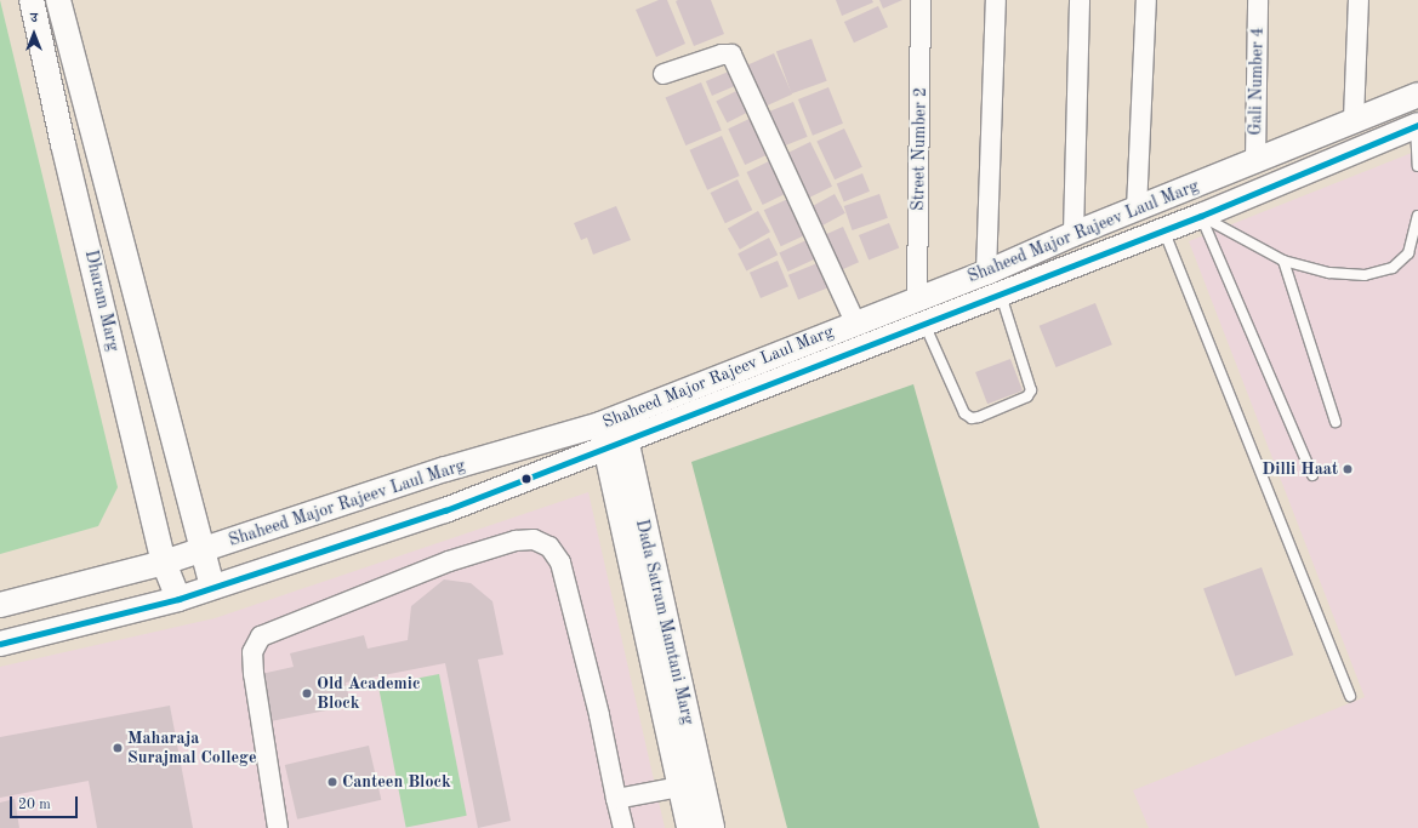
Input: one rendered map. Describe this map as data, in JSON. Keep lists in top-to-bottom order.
{
  "streets": {
    "street": [
      "Gali Number 4",
      "Street Number 2",
      "Shaheed Major Rajeev Laul Marg",
      "Dharam Marg",
      "Dada Satram Mamtani Marg"
    ]
  },
  "crossings": [
    ["Gali Number 4", "Shaheed Major Rajeev Laul Marg"],
    ["Street Number 2", "Shaheed Major Rajeev Laul Marg"],
    ["Shaheed Major Rajeev Laul Marg", "Dharam Marg"],
    ["Shaheed Major Rajeev Laul Marg", "Dada Satram Mamtani Marg"]
  ],
  "places": [
    "Dilli Haat",
    "Old Academic Block",
    "Maharaja Surajmal College",
    "Canteen Block"
  ],
  "scale_bar": "20 m",
  "north": "top"
}
